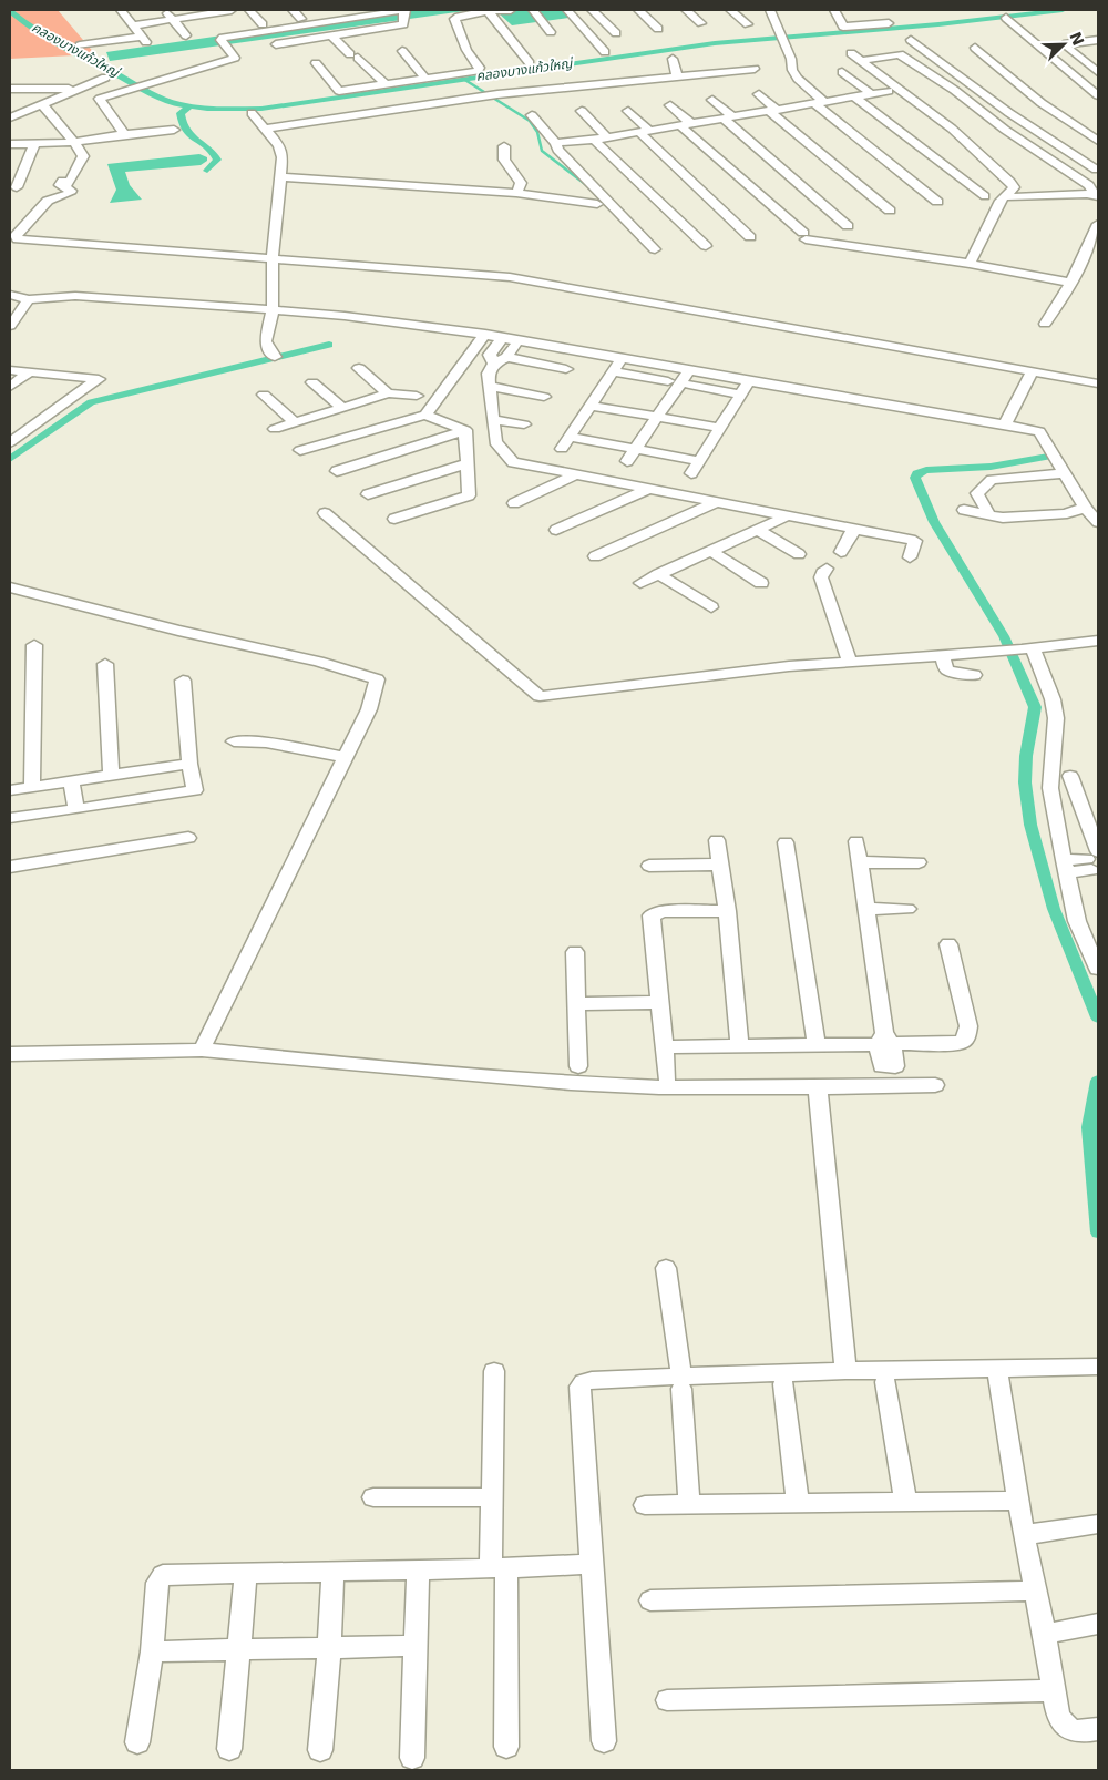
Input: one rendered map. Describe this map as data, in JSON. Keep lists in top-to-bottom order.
{
  "water": ["คลองบางแก้วใหญ่"],
  "north": "top right"
}
